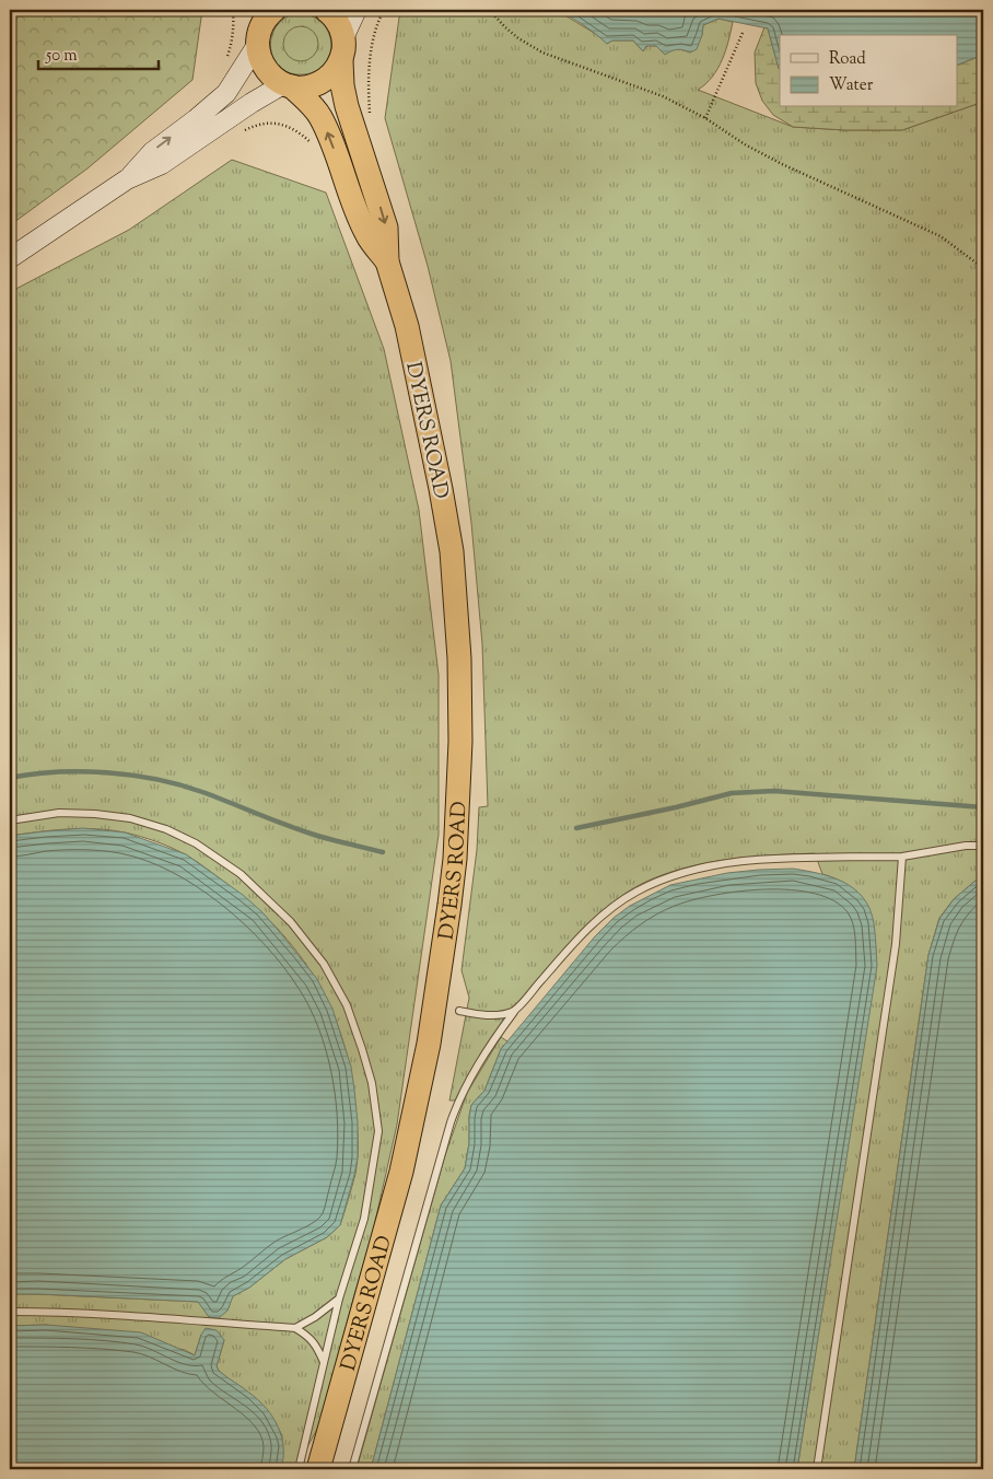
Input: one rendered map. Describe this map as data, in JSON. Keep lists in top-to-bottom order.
{
  "streets": {
    "highway": ["DYERS ROAD"]
  },
  "legend": ["Road", "Water"],
  "scale_bar": "50 m"
}
